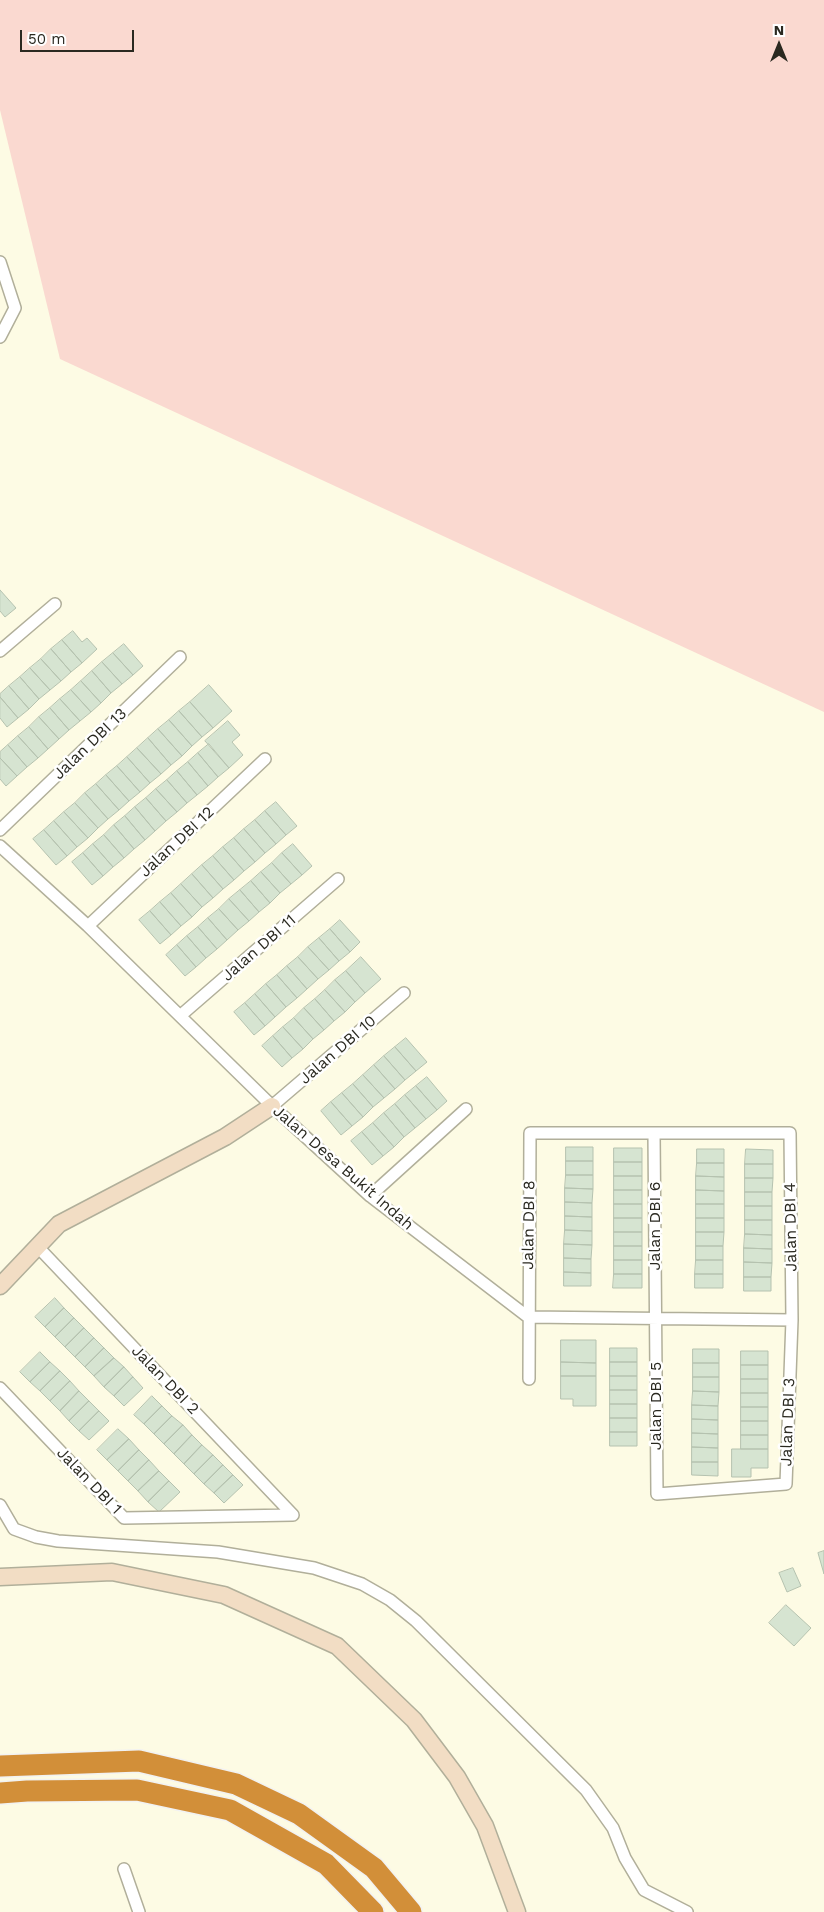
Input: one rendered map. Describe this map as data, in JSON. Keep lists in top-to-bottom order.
{
  "streets": {
    "street": [
      "Jalan DBI 13",
      "Jalan DBI 12",
      "Jalan DBI 11",
      "Jalan DBI 10",
      "Jalan Desa Bukit Indah",
      "Jalan DBI 8",
      "Jalan DBI 6",
      "Jalan DBI 4",
      "Jalan DBI 2",
      "Jalan DBI 5",
      "Jalan DBI 3",
      "Jalan DBI 1"
    ]
  },
  "crossings": [
    ["Jalan DBI 12", "Jalan Desa Bukit Indah"],
    ["Jalan DBI 11", "Jalan Desa Bukit Indah"],
    ["Jalan DBI 10", "Jalan Desa Bukit Indah"],
    ["Jalan Desa Bukit Indah", "Jalan DBI 8"],
    ["Jalan DBI 8", "Jalan DBI 6"],
    ["Jalan DBI 8", "Jalan DBI 4"],
    ["Jalan DBI 6", "Jalan DBI 4"],
    ["Jalan DBI 6", "Jalan DBI 5"],
    ["Jalan DBI 4", "Jalan DBI 3"],
    ["Jalan DBI 2", "Jalan DBI 1"],
    ["Jalan DBI 5", "Jalan DBI 3"]
  ],
  "scale_bar": "50 m",
  "north": "top"
}
